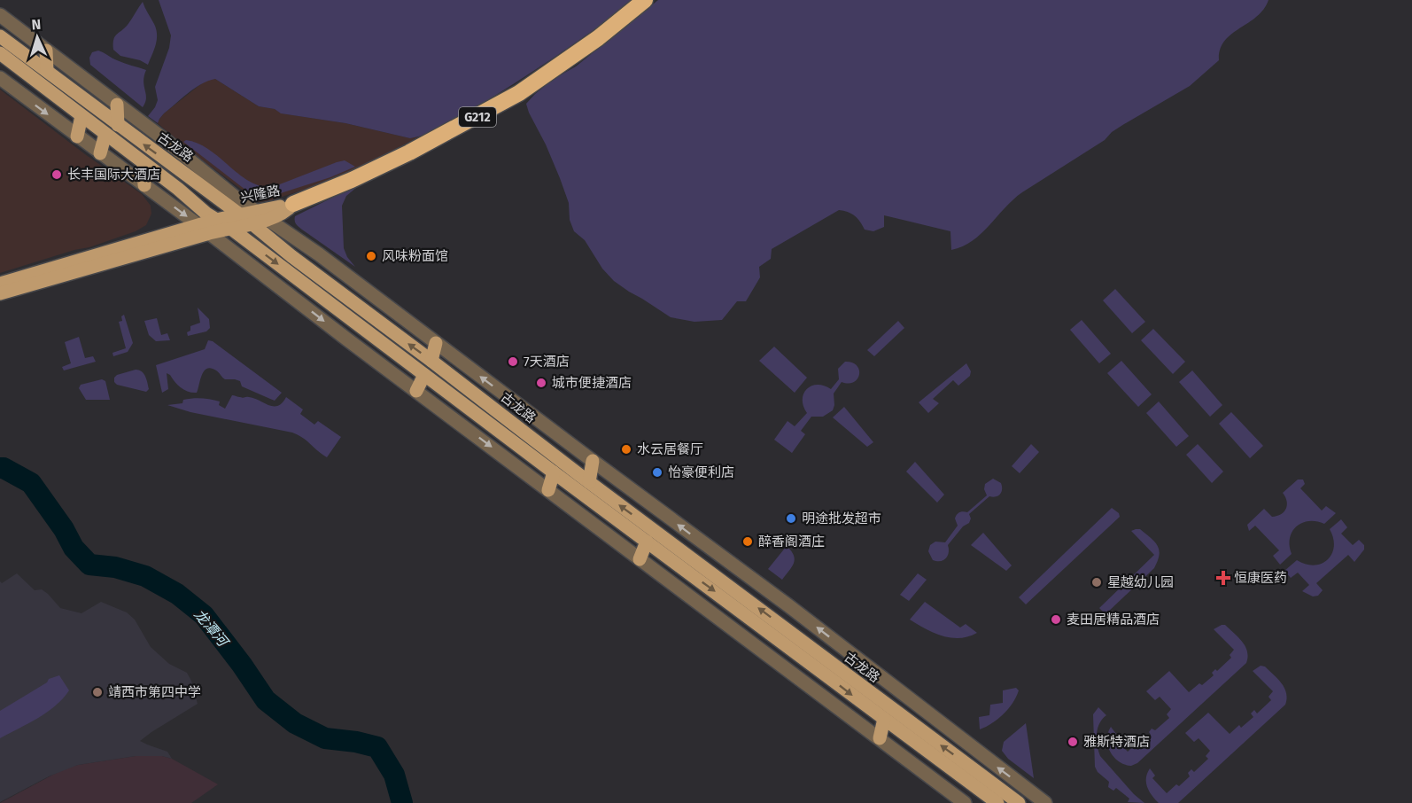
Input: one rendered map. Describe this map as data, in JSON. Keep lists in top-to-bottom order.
{
  "streets": {
    "highway": ["G212"],
    "main road": ["古龙路", "兴隆路"]
  },
  "crossings": [
    ["G212", "兴隆路"],
    ["古龙路", "兴隆路"]
  ],
  "water": ["龙潭河"],
  "places": {
    "other": [
      "长丰国际大酒店",
      "风味粉面馆",
      "7天酒店",
      "城市便捷酒店",
      "水云居餐厅",
      "怡豪便利店",
      "明途批发超市",
      "醉香阁酒庄",
      "星越幼儿园",
      "麦田居精品酒店",
      "靖西市第四中学",
      "雅斯特酒店"
    ],
    "health": ["恒康医药"]
  },
  "north": "top"
}
